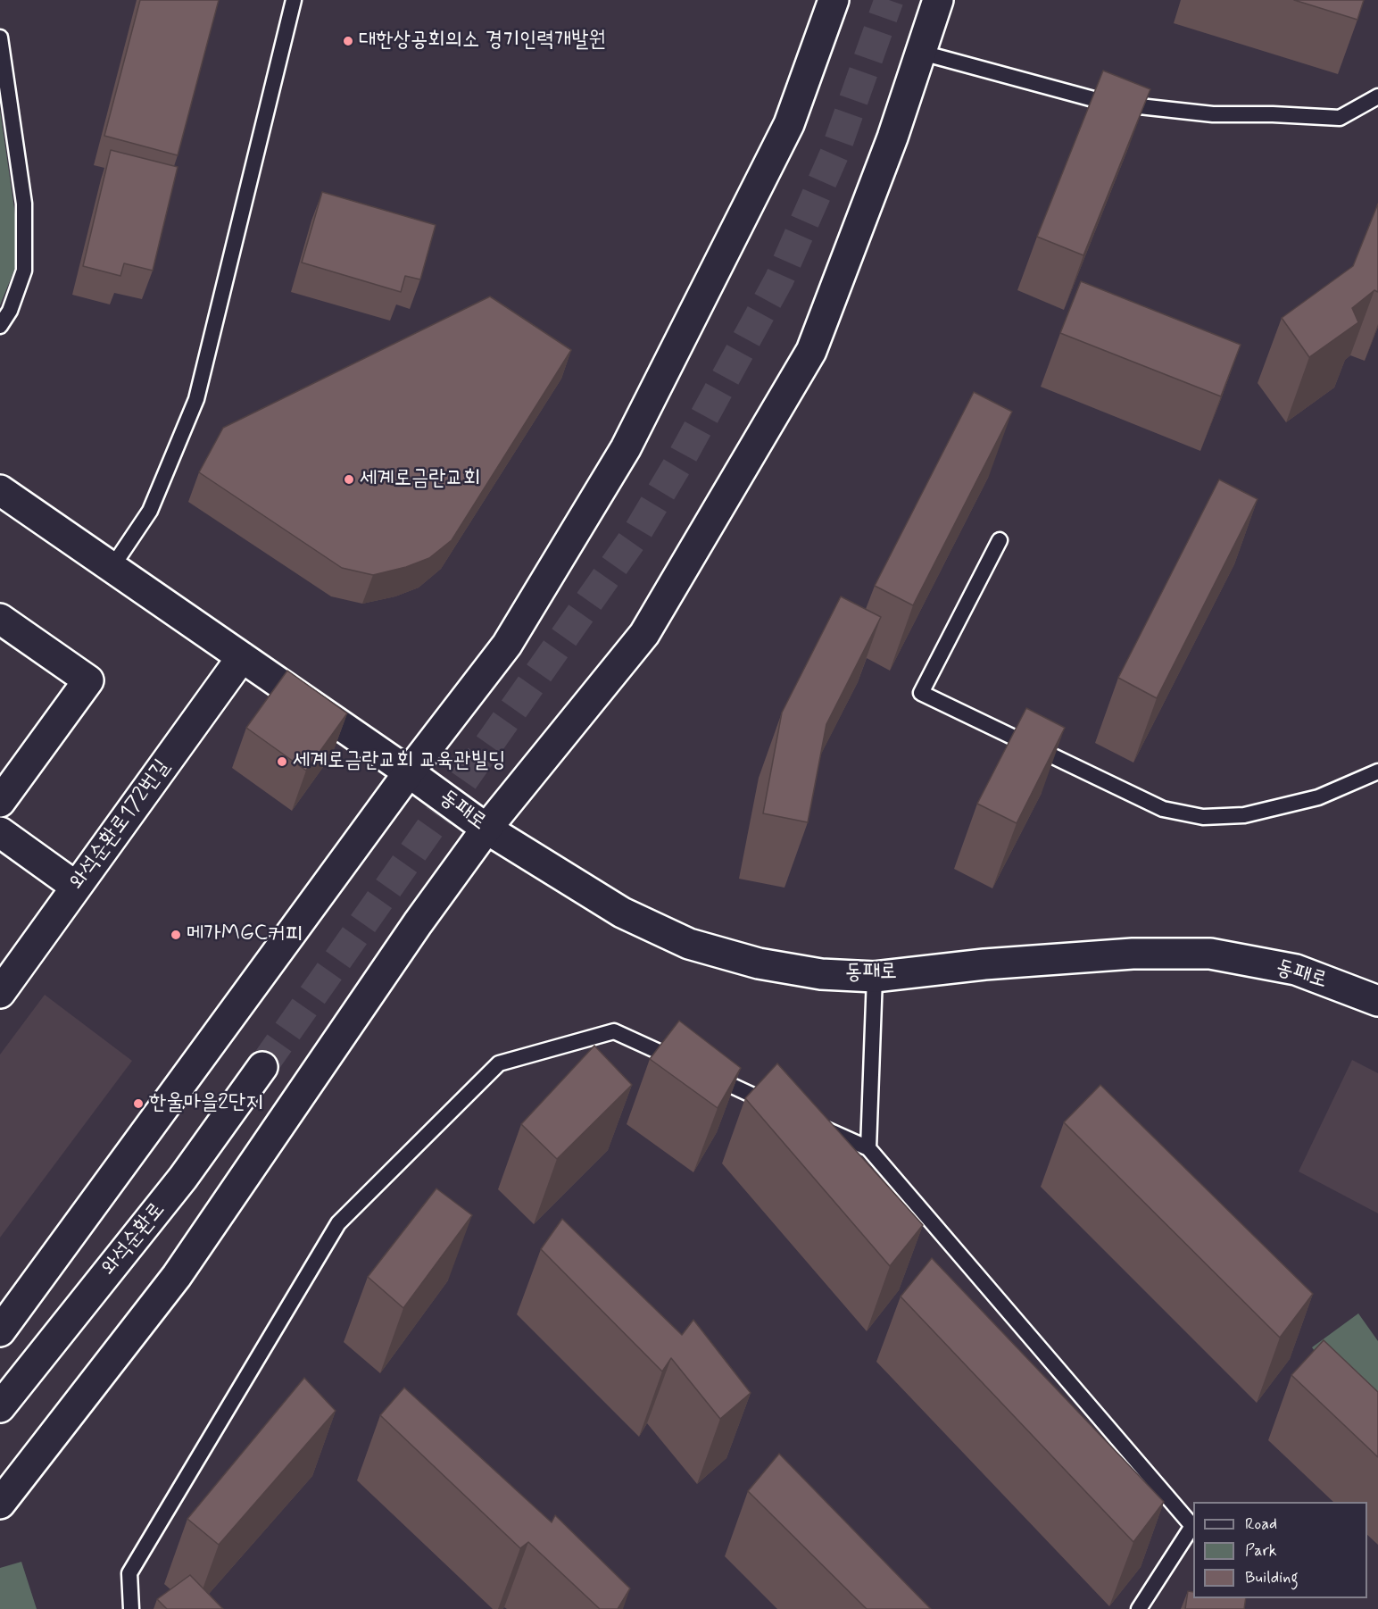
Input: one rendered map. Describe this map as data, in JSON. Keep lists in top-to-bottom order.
{
  "streets": {
    "street": ["동패로", "와석순환로172번길", "와석순환로"]
  },
  "places": [
    "대한상공회의소 경기인력개발원",
    "세계로금란교회",
    "세계로금란교회 교육관빌딩",
    "메가MGC커피",
    "한울마을2단지"
  ],
  "legend": ["Road", "Park", "Building"]
}
